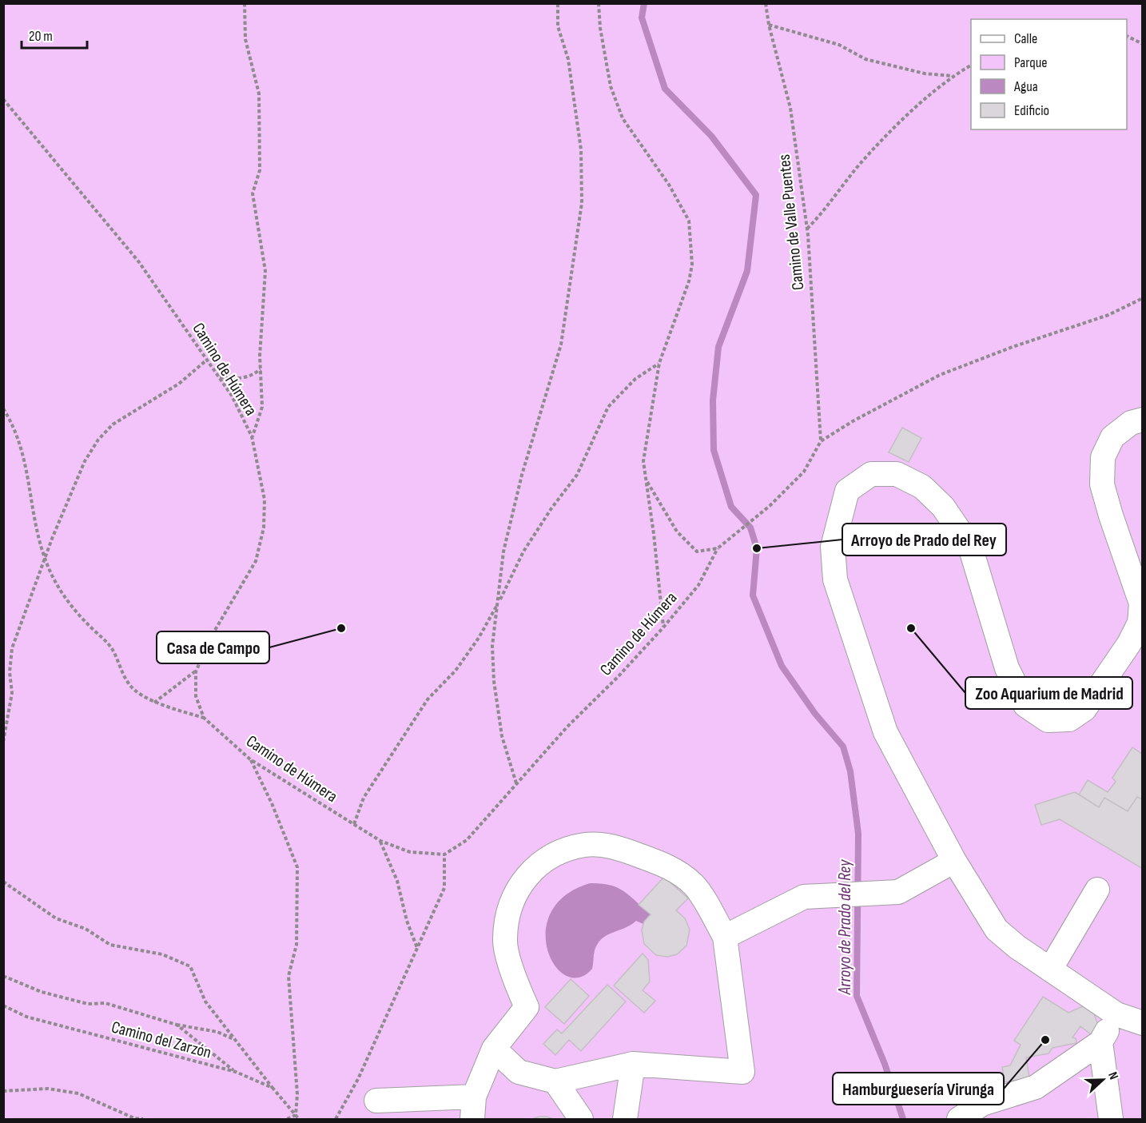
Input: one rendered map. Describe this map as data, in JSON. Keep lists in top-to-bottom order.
{
  "streets": {
    "path": ["Camino de Valle Puentes", "Camino de Húmera", "Camino del Zarzón"]
  },
  "water": ["Arroyo de Prado del Rey"],
  "places": [
    "Arroyo de Prado del Rey",
    "Casa de Campo",
    "Zoo Aquarium de Madrid",
    "Hamburguesería Virunga"
  ],
  "legend": [
    "Calle",
    "Parque",
    "Agua",
    "Edificio"
  ],
  "scale_bar": "20 m",
  "north": "right"
}
